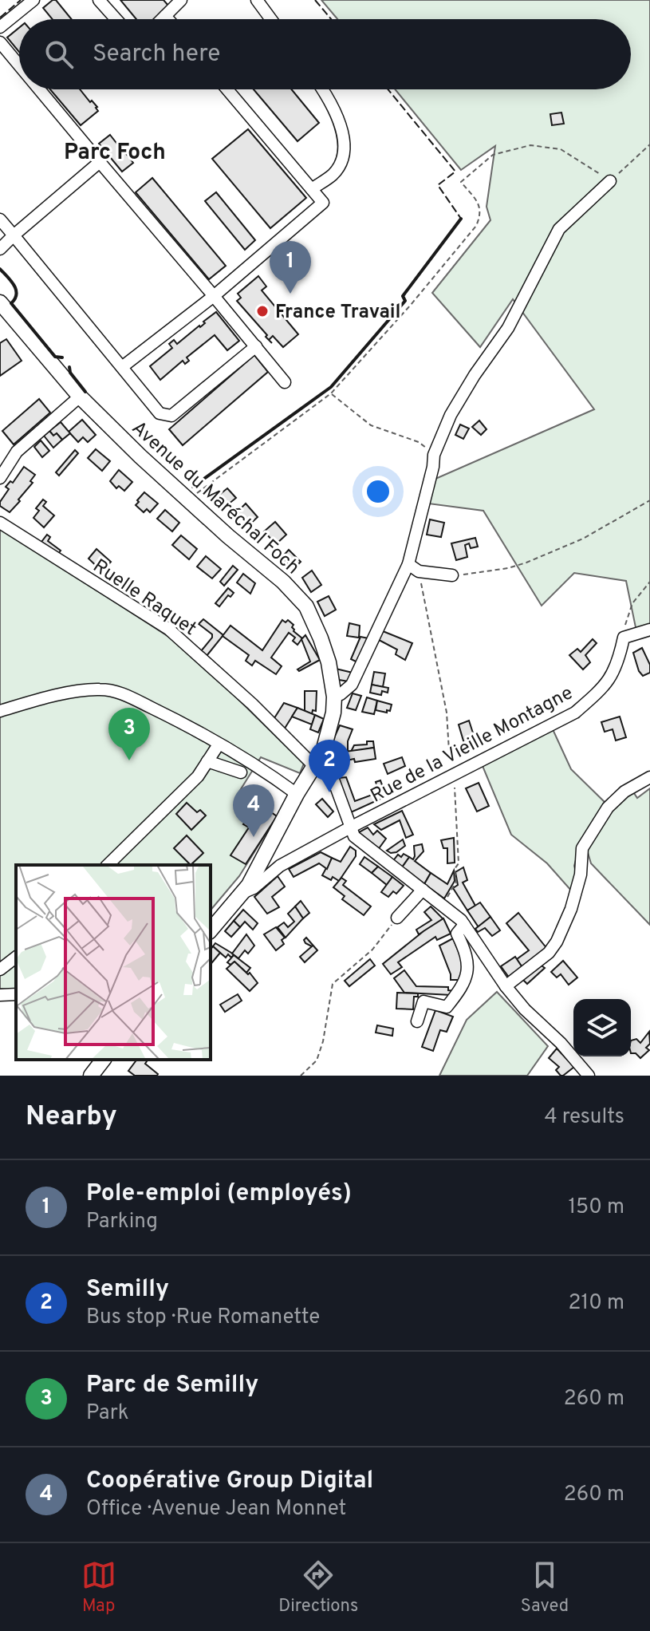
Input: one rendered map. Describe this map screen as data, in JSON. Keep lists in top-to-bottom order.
{
  "streets": {
    "main road": ["Avenue du Maréchal Foch"],
    "street": ["Ruelle Raquet", "Rue de la Vieille Montagne"]
  },
  "crossings": [
    ["Avenue du Maréchal Foch", "Ruelle Raquet"],
    ["Avenue du Maréchal Foch", "Rue de la Vieille Montagne"]
  ],
  "districts": ["Parc Foch"],
  "places": ["France Travail"],
  "page": {
    "search": "Search here",
    "pins": [
      "1",
      "3",
      "2",
      "4"
    ],
    "heading": ["Nearby", "4 results"],
    "list": [
      {
        "mark": "1",
        "name": "Pole-emploi (employés)",
        "note": "Parking",
        "value": "150 m"
      },
      {
        "mark": "2",
        "name": "Semilly",
        "note": "Bus stop · Rue Romanette",
        "value": "210 m"
      },
      {
        "mark": "3",
        "name": "Parc de Semilly",
        "note": "Park",
        "value": "260 m"
      },
      {
        "mark": "4",
        "name": "Coopérative Group Digital",
        "note": "Office · Avenue Jean Monnet",
        "value": "260 m"
      }
    ],
    "nav": ["Map", "Directions", "Saved"]
  }
}
